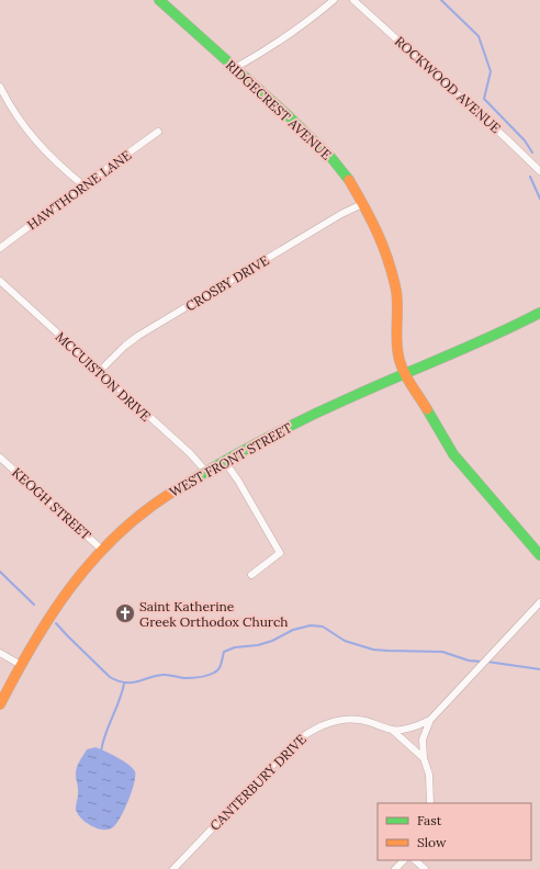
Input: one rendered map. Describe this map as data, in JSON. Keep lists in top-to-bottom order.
{
  "streets": {
    "street": [
      "ROCKWOOD AVENUE",
      "RIDGECREST AVENUE",
      "HAWTHORNE LANE",
      "CROSBY DRIVE",
      "MCCUISTON DRIVE",
      "WEST FRONT STREET",
      "KEOGH STREET",
      "CANTERBURY DRIVE"
    ]
  },
  "crossings": [
    ["RIDGECREST AVENUE", "CROSBY DRIVE"],
    ["RIDGECREST AVENUE", "WEST FRONT STREET"],
    ["CROSBY DRIVE", "MCCUISTON DRIVE"],
    ["MCCUISTON DRIVE", "WEST FRONT STREET"],
    ["WEST FRONT STREET", "KEOGH STREET"]
  ],
  "places": {
    "church": ["Saint Katherine Greek Orthodox Church"]
  },
  "legend": ["Fast", "Slow"]
}
